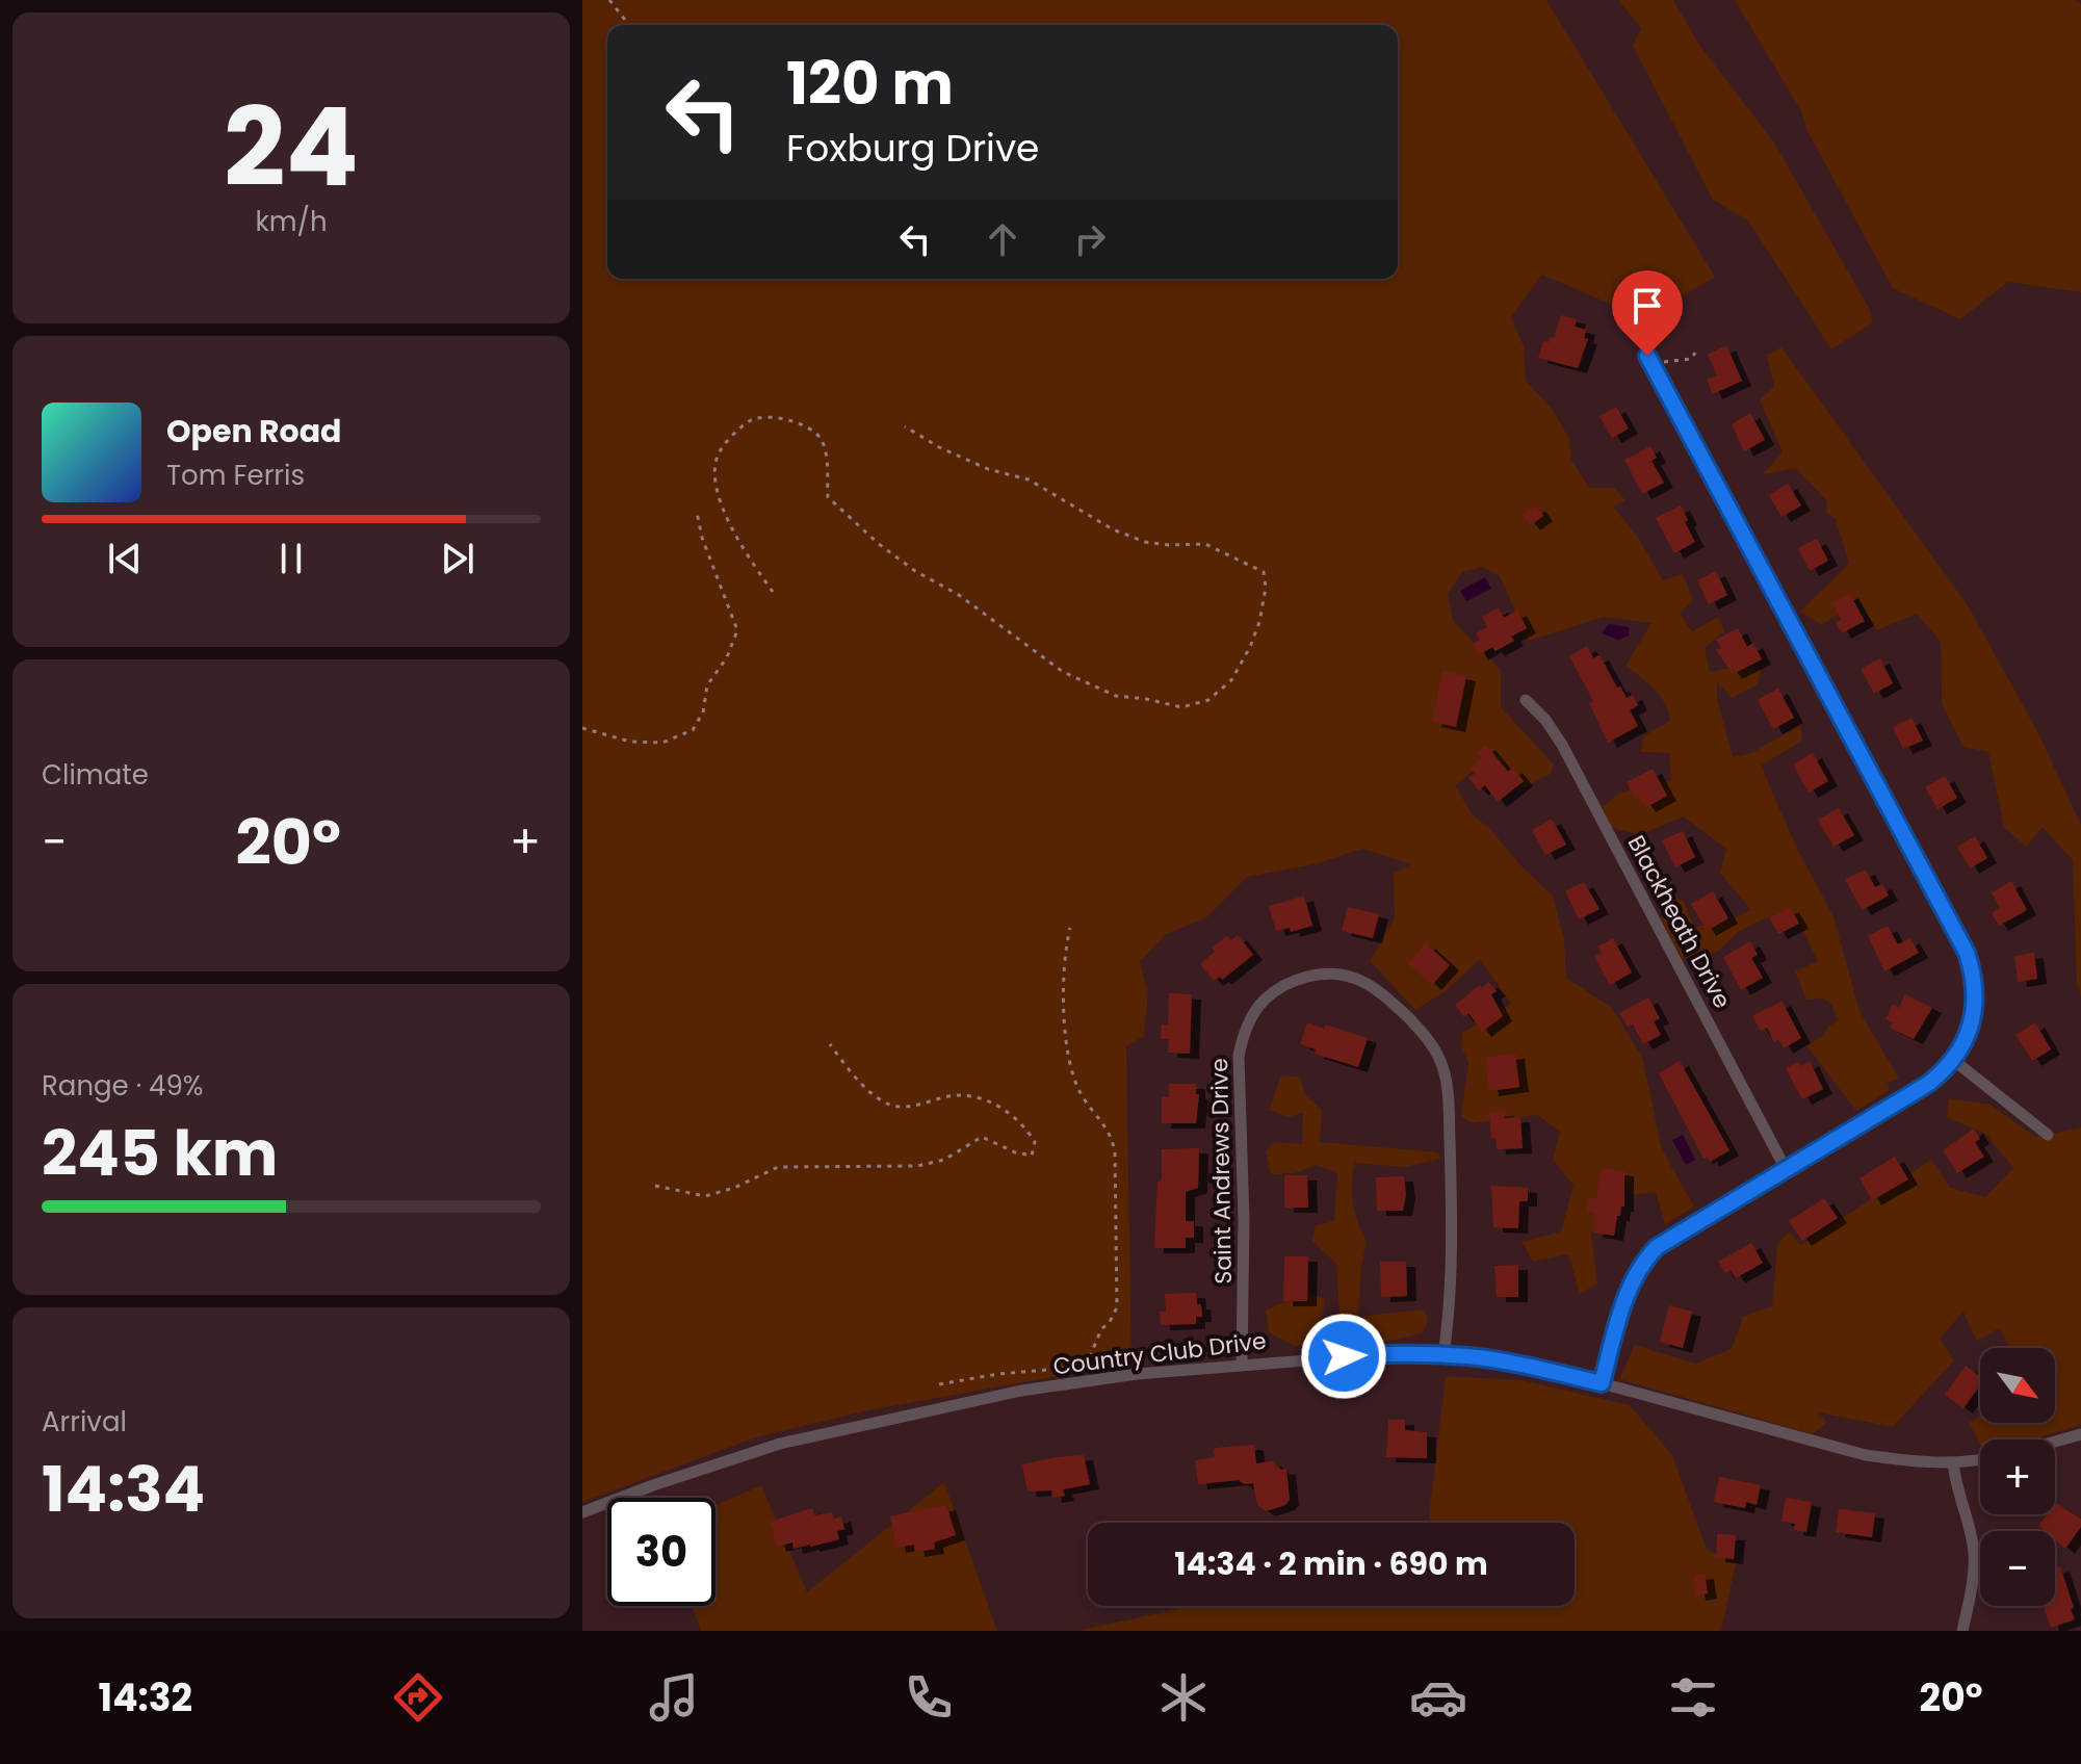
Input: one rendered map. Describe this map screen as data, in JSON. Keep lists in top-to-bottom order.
{
  "streets": {
    "street": ["Blackheath Drive", "Saint Andrews Drive", "Country Club Drive"]
  },
  "crossings": [
    ["Saint Andrews Drive", "Country Club Drive"]
  ],
  "north": "bottom right",
  "page": {
    "tile": [
      ["24", "km/h"],
      "Climate",
      ["Range · 49%", "245 km"],
      ["Arrival", "14:34"]
    ],
    "turn": ["120 m", "Foxburg Drive"],
    "song": ["Open Road", "Tom Ferris"],
    "heat": ["−", "20°", "+"],
    "map_buttons": ["+", "−"],
    "limit": "30",
    "trip": "14:34 · 2 min · 690 m",
    "tabs": ["14:32", "20°"]
  }
}
